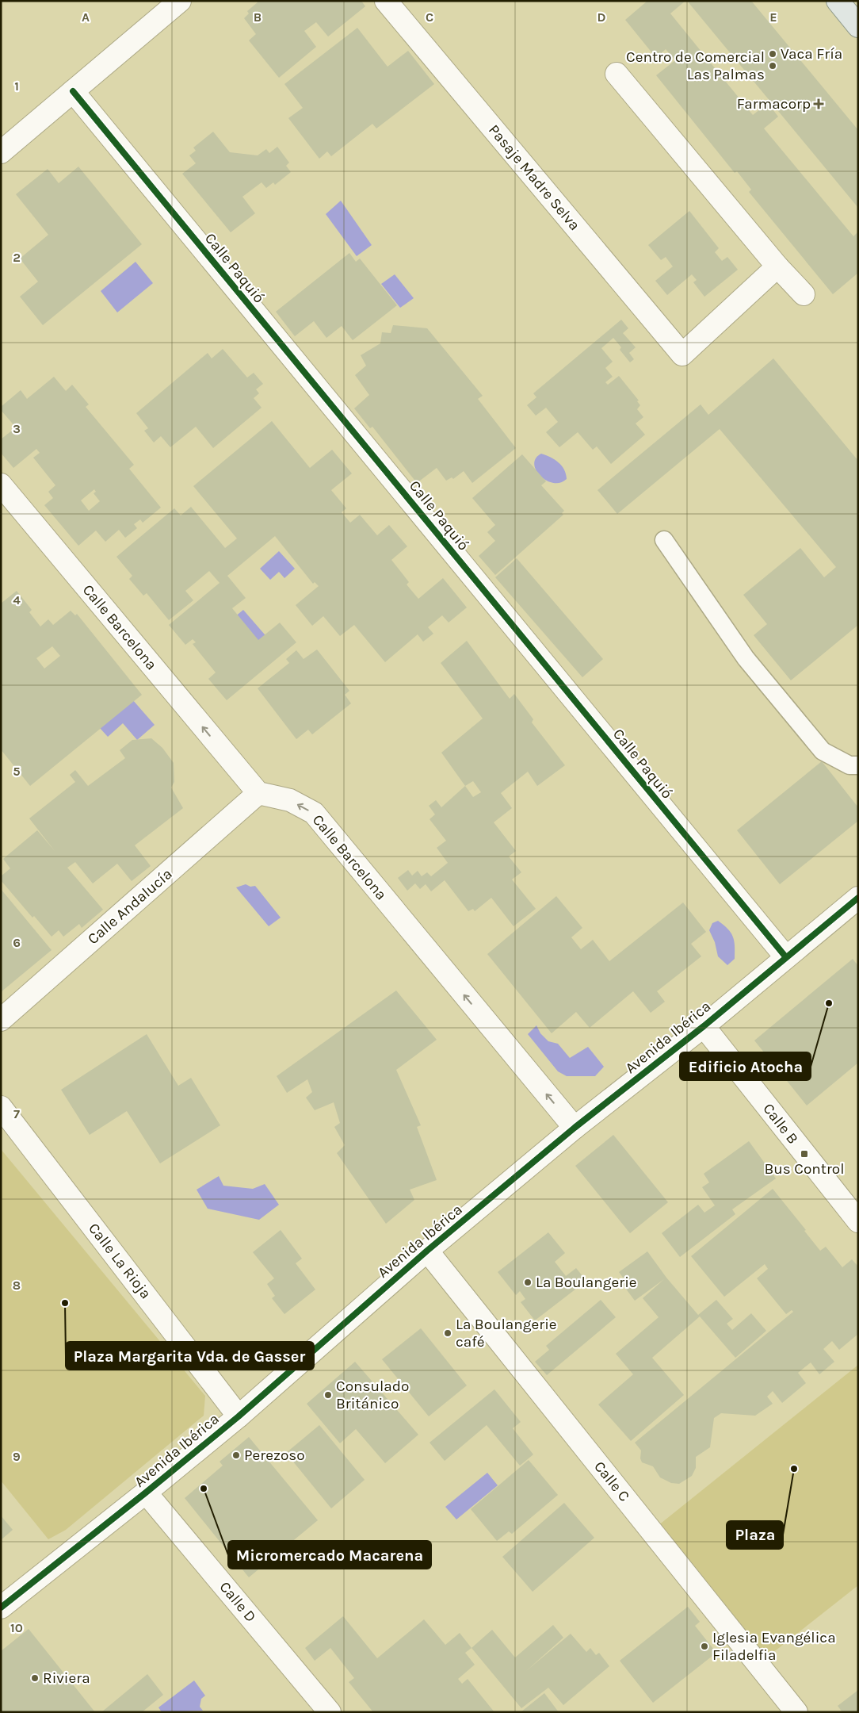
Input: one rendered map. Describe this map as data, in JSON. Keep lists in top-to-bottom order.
{
  "streets": {
    "street": [
      "Pasaje Madre Selva",
      "Calle Paquió",
      "Calle Barcelona",
      "Calle Andalucía",
      "Avenida Ibérica",
      "Calle B",
      "Calle La Rioja",
      "Calle C",
      "Calle D"
    ]
  },
  "crossings": [
    ["Calle Paquió", "Avenida Ibérica"],
    ["Calle Barcelona", "Calle Andalucía"],
    ["Calle Barcelona", "Avenida Ibérica"],
    ["Avenida Ibérica", "Calle B"],
    ["Avenida Ibérica", "Calle La Rioja"],
    ["Avenida Ibérica", "Calle C"],
    ["Avenida Ibérica", "Calle D"]
  ],
  "one_way": ["Calle Barcelona"],
  "places": {
    "other": [
      "Vaca Fría",
      "Centro de Comercial Las Palmas",
      "Edificio Atocha",
      "La Boulangerie",
      "Plaza Margarita Vda. de Gasser",
      "La Boulangerie café",
      "Consulado Británico",
      "Perezoso",
      "Plaza",
      "Micromercado Macarena",
      "Iglesia Evangélica Filadelfia",
      "Riviera"
    ],
    "health": ["Farmacorp"],
    "transit": ["Bus Control"]
  },
  "grid": {
    "columns": [
      "A",
      "B",
      "C",
      "D",
      "E"
    ],
    "rows": [
      "1",
      "2",
      "3",
      "4",
      "5",
      "6",
      "7",
      "8",
      "9",
      "10"
    ]
  }
}
